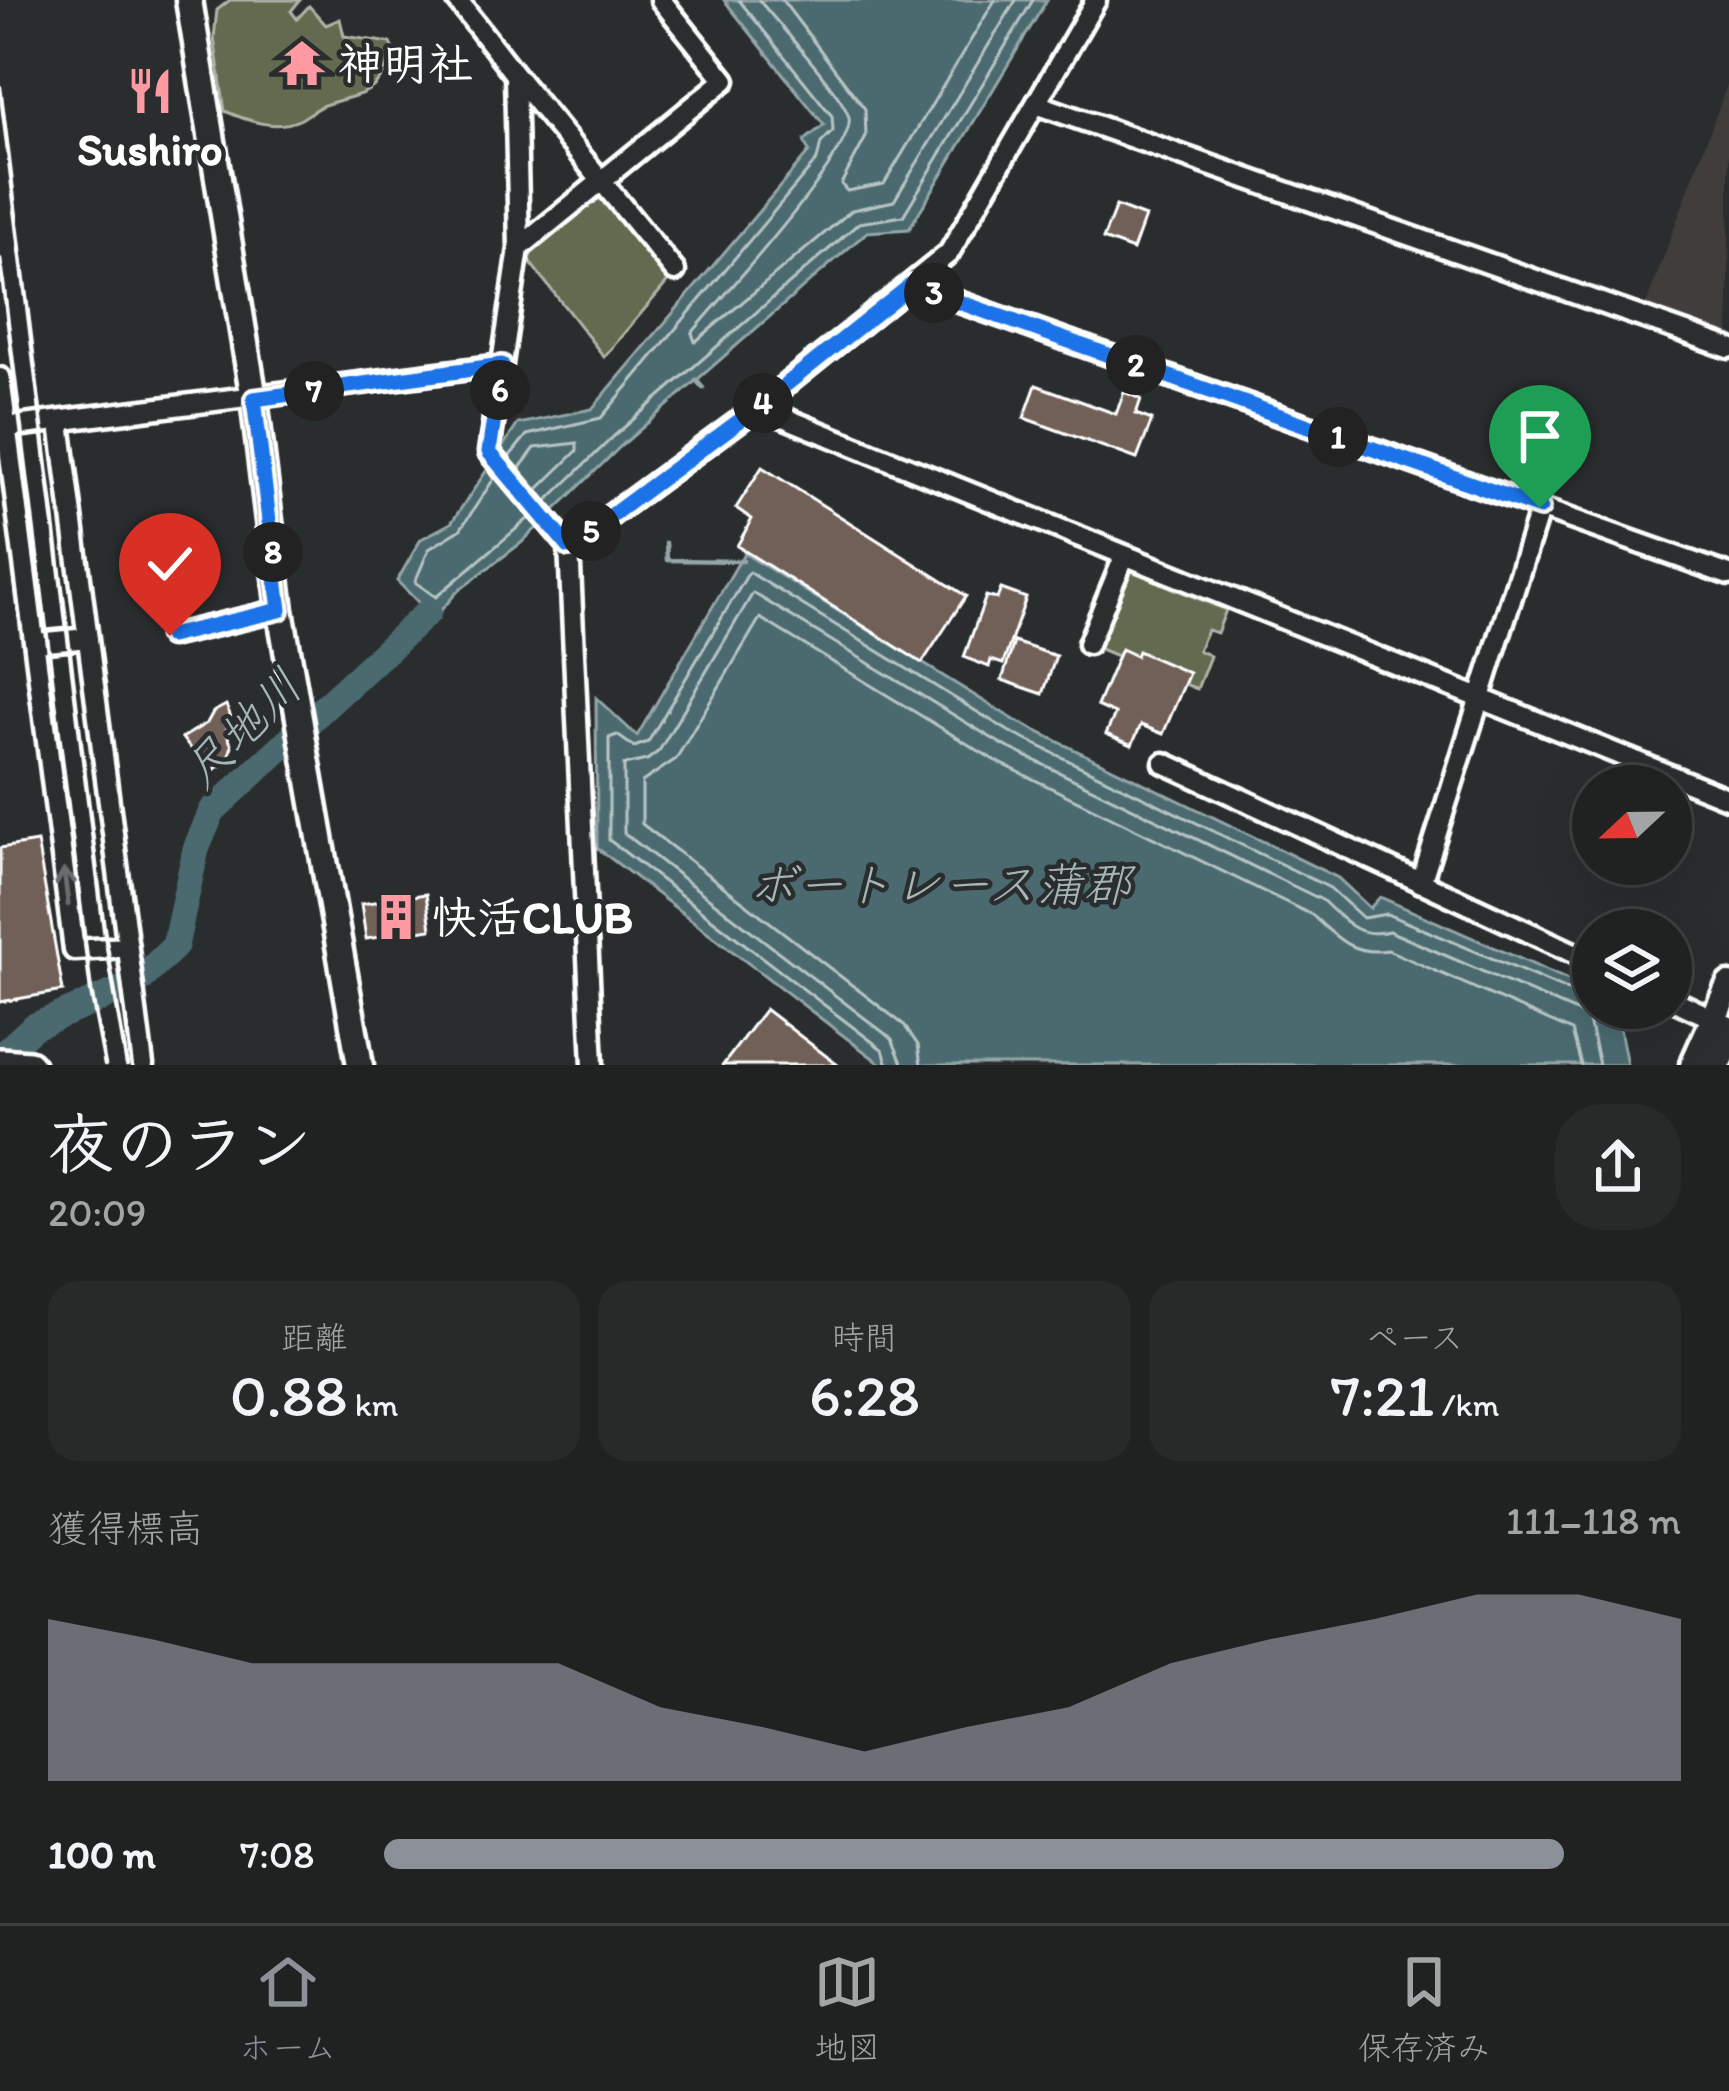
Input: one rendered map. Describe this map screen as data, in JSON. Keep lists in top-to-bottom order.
{
  "water": ["尺地川", "ボートレース蒲郡"],
  "places": {
    "temple": ["神明社"],
    "restaurant": ["Sushiro"],
    "building": ["快活CLUB"]
  },
  "north": "left",
  "page": {
    "pins": [
      "3",
      "2",
      "6",
      "7",
      "4",
      "1",
      "5",
      "8"
    ],
    "heading": ["夜のラン", "20:09"],
    "stats": [
      ["距離", "0.88 km"],
      ["時間", "6:28"],
      ["ペース", "7:21 /km"]
    ],
    "chart": ["獲得標高", "111–118 m"],
    "list": [
      {
        "name": "100 m",
        "note": "7:08"
      }
    ],
    "tabs": ["ホーム", "地図", "保存済み"]
  }
}
